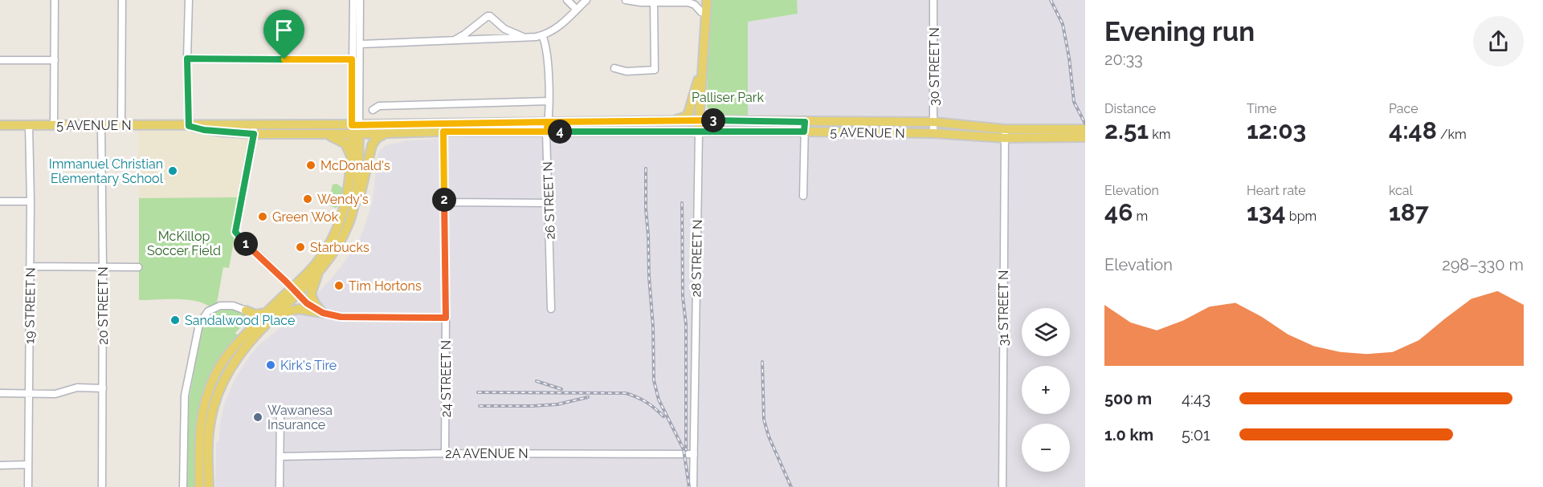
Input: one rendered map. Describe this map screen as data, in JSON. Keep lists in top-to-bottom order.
{
  "streets": {
    "main road": ["5 AVENUE N", "28 STREET N"],
    "street": [
      "30 STREET N",
      "26 STREET N",
      "19 STREET N",
      "20 STREET N",
      "31 STREET N",
      "24 STREET N",
      "2A AVENUE N"
    ]
  },
  "crossings": [
    ["30 STREET N", "5 AVENUE N"],
    ["5 AVENUE N", "26 STREET N"],
    ["5 AVENUE N", "28 STREET N"],
    ["5 AVENUE N", "19 STREET N"],
    ["5 AVENUE N", "20 STREET N"],
    ["5 AVENUE N", "31 STREET N"],
    ["5 AVENUE N", "24 STREET N"],
    ["28 STREET N", "2A AVENUE N"],
    ["24 STREET N", "2A AVENUE N"]
  ],
  "parks": ["Palliser Park", "McKillop Soccer Field"],
  "places": [
    "McDonald's",
    "Immanuel Christian Elementary School",
    "Wendy's",
    "Green Wok",
    "Starbucks",
    "Tim Hortons",
    "Sandalwood Place",
    "Kirk's Tire",
    "Wawanesa Insurance"
  ],
  "page": {
    "heading": ["Evening run", "20:33"],
    "stats": [
      ["Distance", "2.51 km"],
      ["Time", "12:03"],
      ["Pace", "4:48 /km"],
      ["Elevation", "46 m"],
      ["Heart rate", "134 bpm"],
      ["kcal", "187"]
    ],
    "pins": [
      "3",
      "4",
      "2",
      "1"
    ],
    "chart": ["Elevation", "298–330 m"],
    "map_buttons": ["+", "−"],
    "list": [
      {
        "name": "500 m",
        "note": "4:43"
      },
      {
        "name": "1.0 km",
        "note": "5:01"
      }
    ]
  }
}
